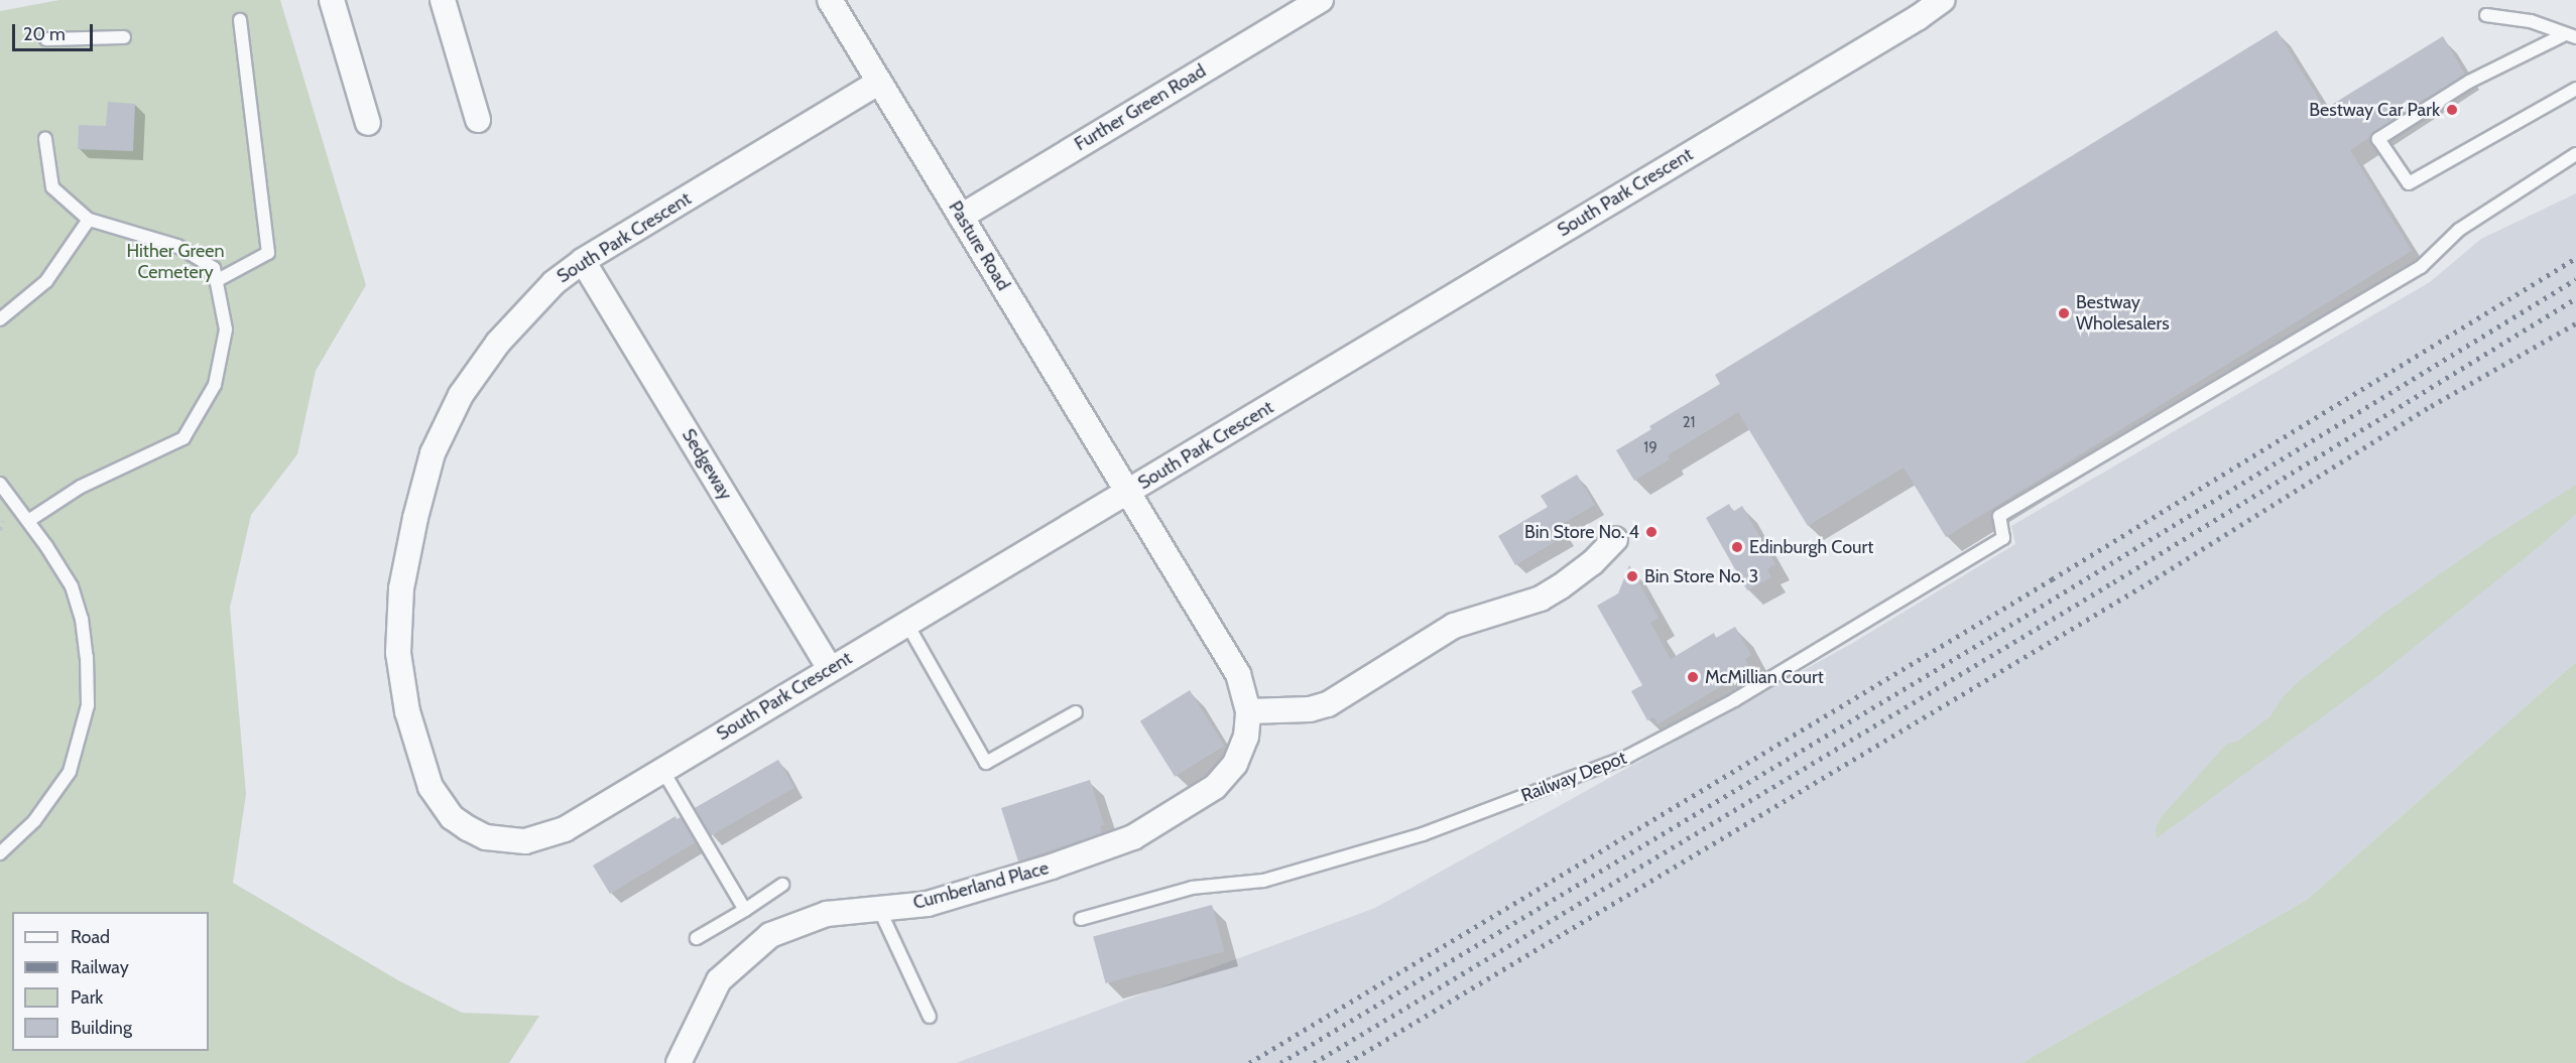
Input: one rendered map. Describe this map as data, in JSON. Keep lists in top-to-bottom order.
{
  "streets": {
    "street": [
      "Further Green Road",
      "South Park Crescent",
      "Pasture Road",
      "Sedgeway",
      "Cumberland Place"
    ],
    "lane": ["Railway Depot"]
  },
  "crossings": [
    ["Further Green Road", "Pasture Road"],
    ["South Park Crescent", "Pasture Road"],
    ["South Park Crescent", "Sedgeway"],
    ["South Park Crescent", "Cumberland Place"],
    ["Pasture Road", "Cumberland Place"]
  ],
  "parks": ["Hither Green Cemetery"],
  "places": [
    "Bestway Car Park",
    "Bestway Wholesalers",
    "Bin Store No. 4",
    "Edinburgh Court",
    "Bin Store No. 3",
    "McMillian Court"
  ],
  "house_numbers": ["21", "19"],
  "legend": [
    "Road",
    "Railway",
    "Park",
    "Building"
  ],
  "scale_bar": "20 m"
}
